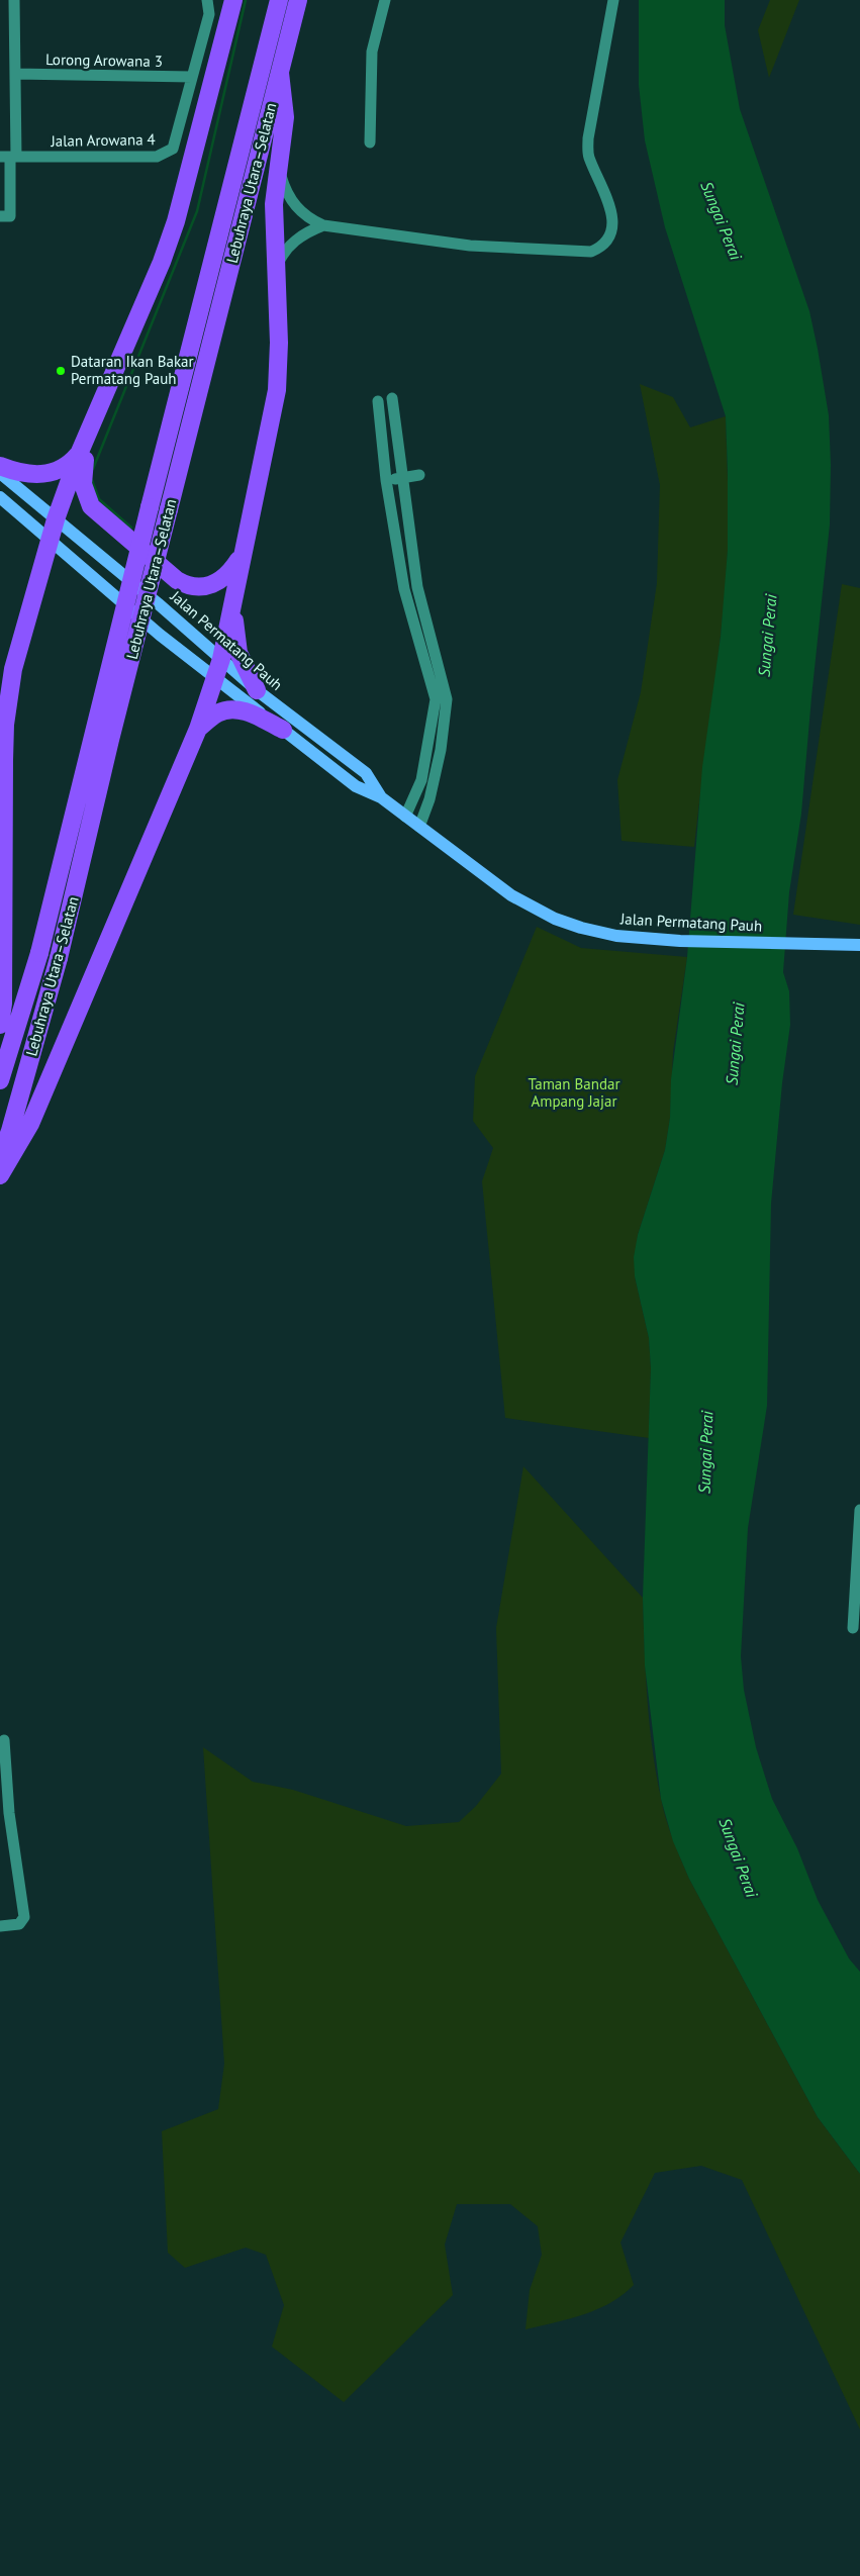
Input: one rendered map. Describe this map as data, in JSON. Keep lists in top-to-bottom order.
{
  "streets": {
    "highway": ["Lebuhraya Utara–Selatan"],
    "main road": ["Jalan Permatang Pauh"],
    "street": ["Lorong Arowana 3", "Jalan Arowana 4"]
  },
  "crossings": [
    ["Lorong Arowana 3", "Jalan Arowana 4"]
  ],
  "water": ["Sungai Perai"],
  "parks": ["Taman Bandar Ampang Jajar"],
  "places": ["Dataran Ikan Bakar Permatang Pauh"]
}
